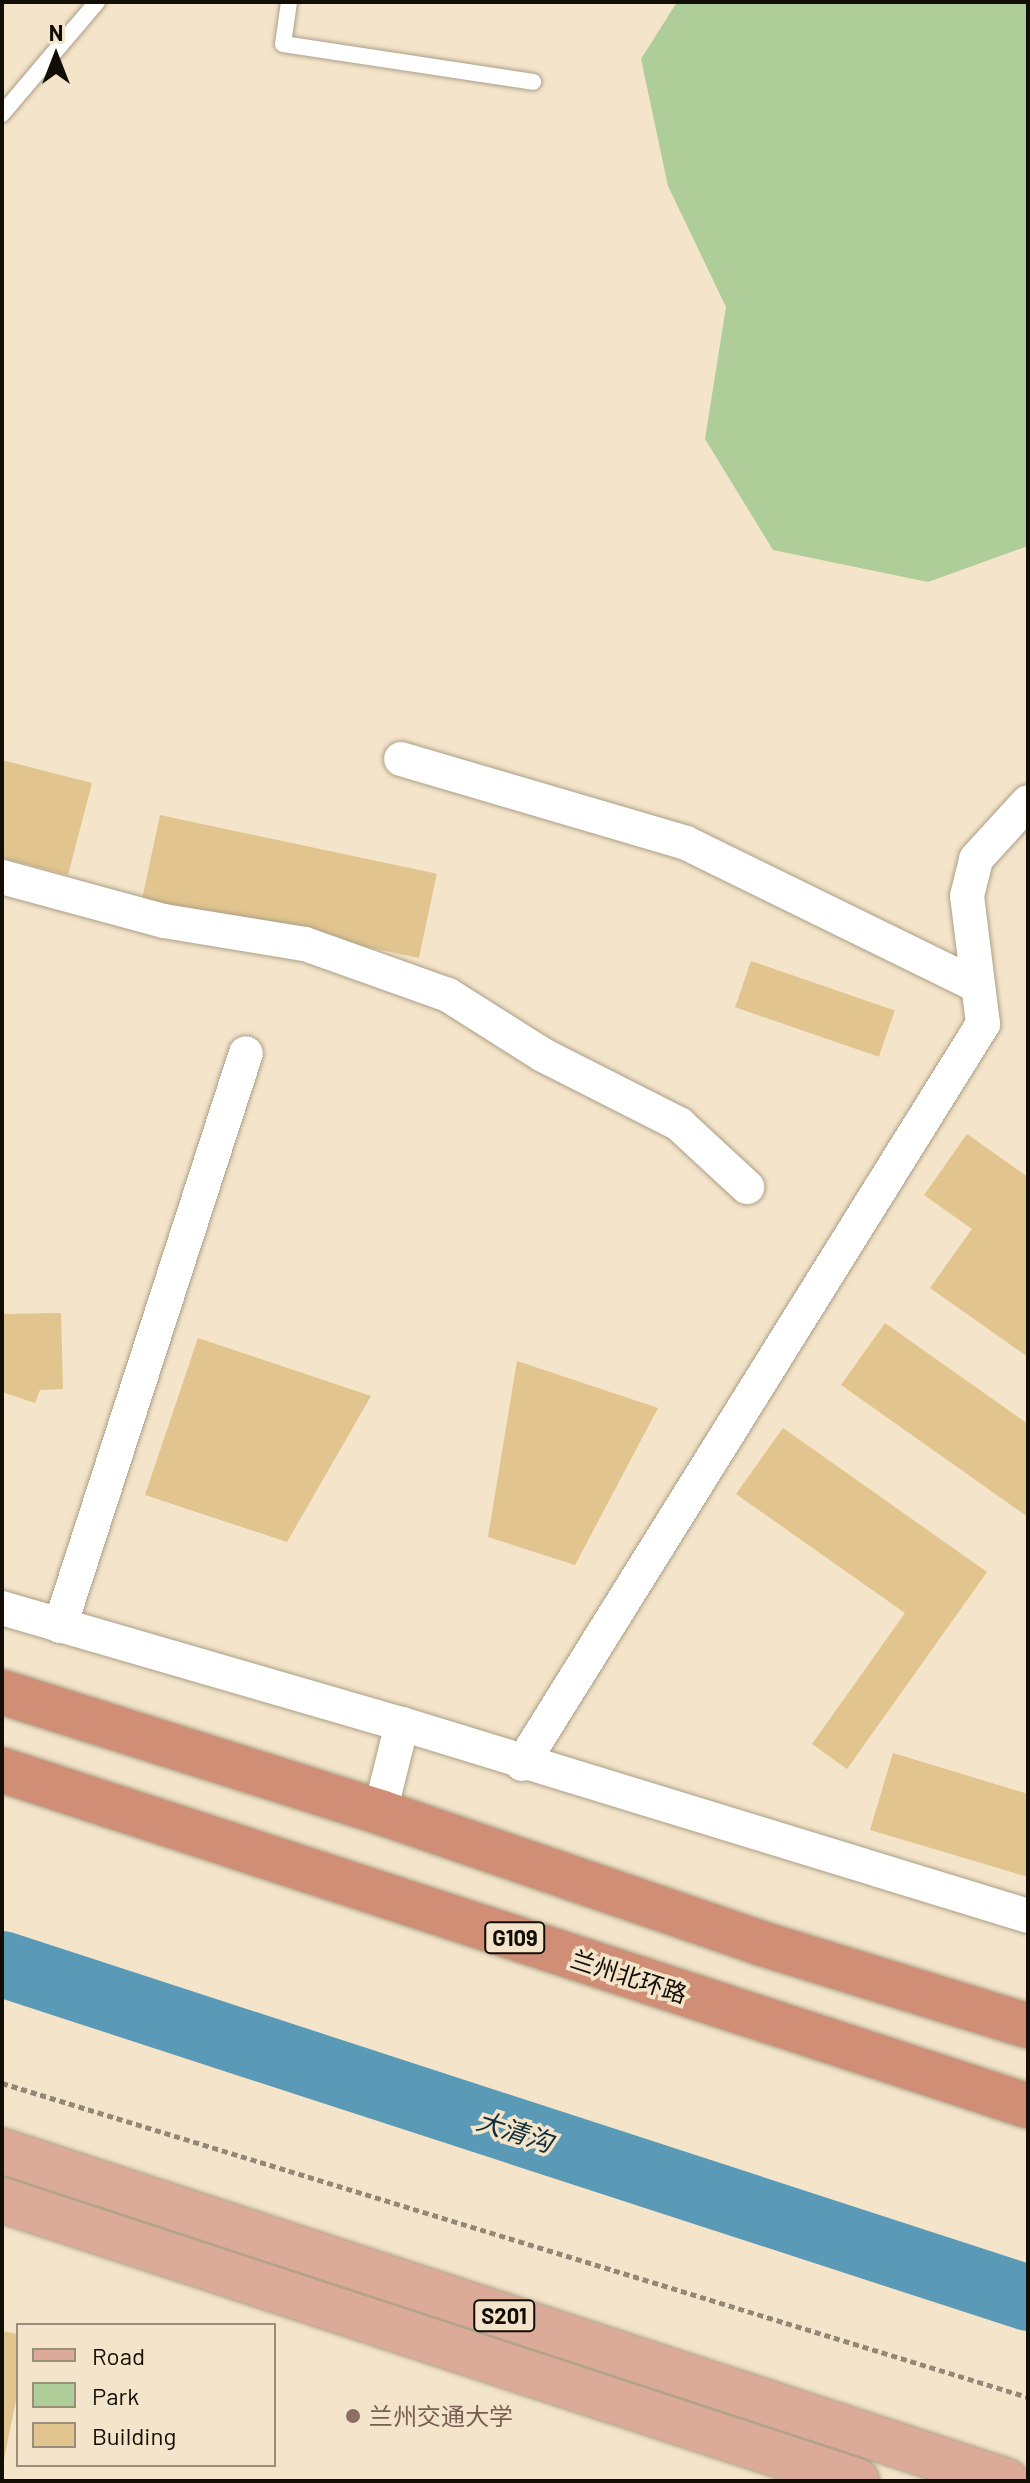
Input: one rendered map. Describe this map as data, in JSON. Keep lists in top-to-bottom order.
{
  "streets": {
    "highway": ["G109", "兰州北环路"],
    "main road": ["S201"]
  },
  "water": ["大清沟"],
  "places": ["兰州交通大学"],
  "legend": ["Road", "Park", "Building"],
  "north": "top"
}
